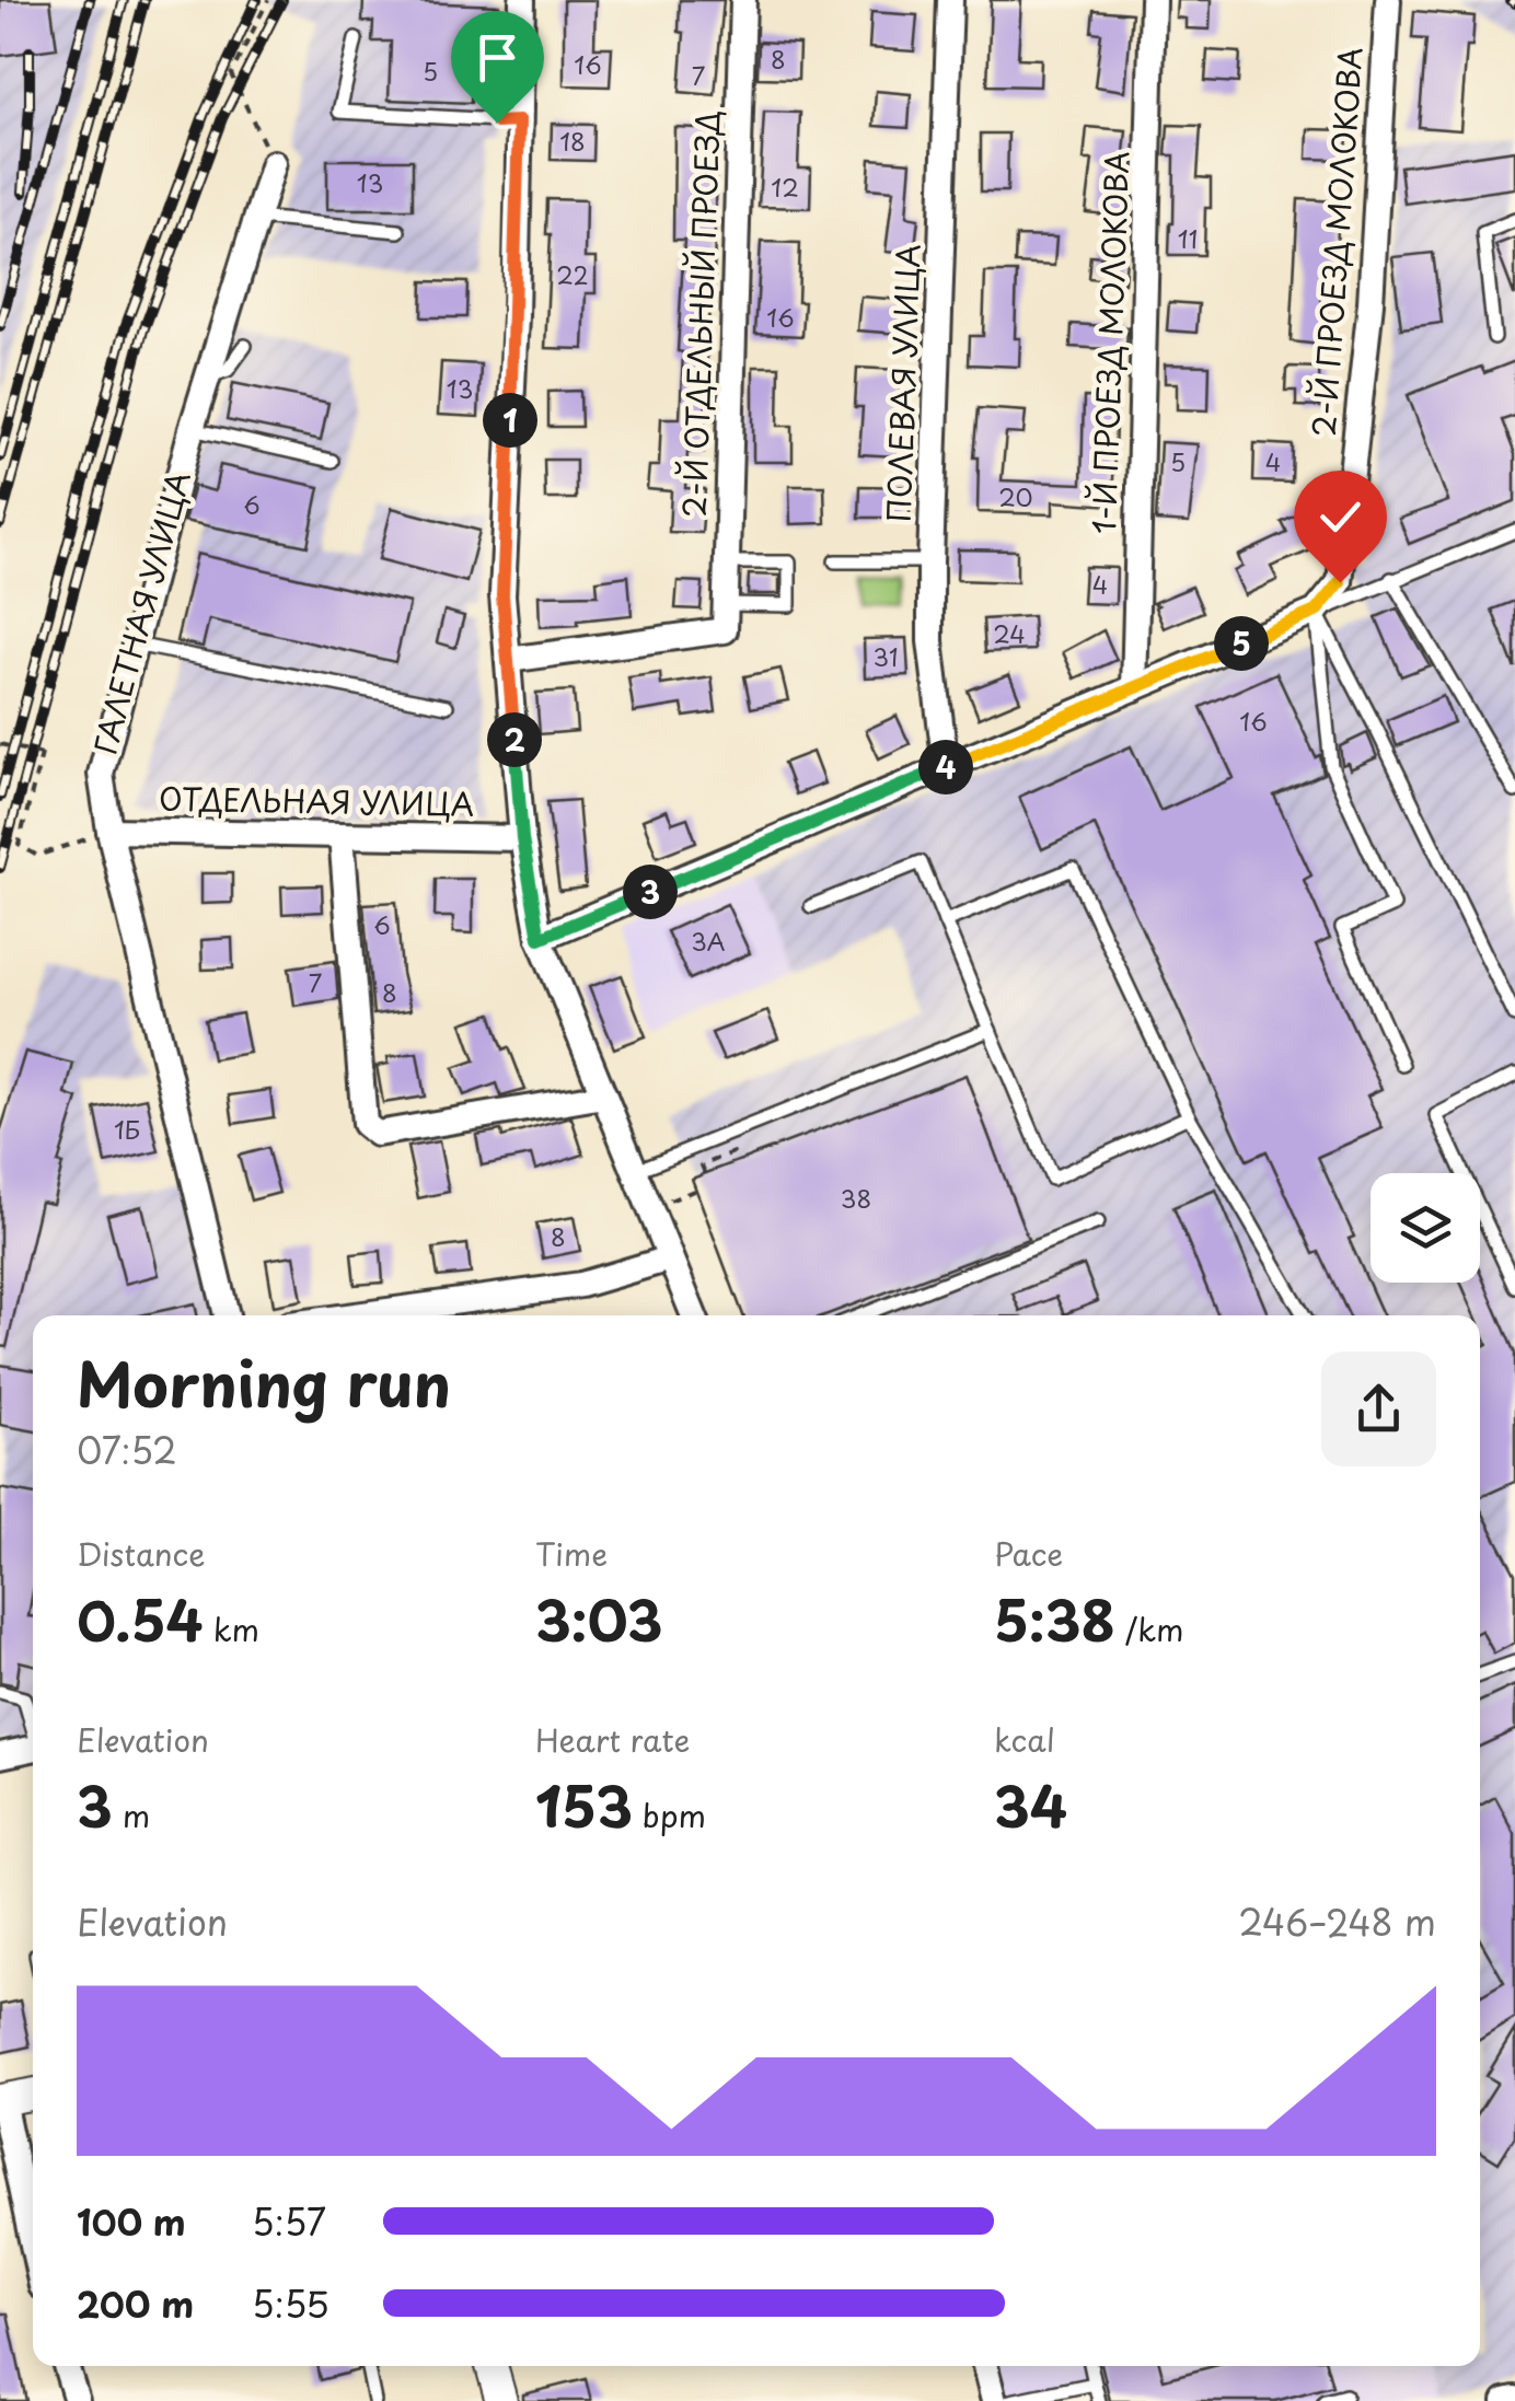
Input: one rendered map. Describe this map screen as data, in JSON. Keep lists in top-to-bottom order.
{
  "streets": {
    "street": [
      "2-Й ПРОЕЗД МОЛОКОВА",
      "2-Й ОТДЕЛЬНЫЙ ПРОЕЗД",
      "1-Й ПРОЕЗД МОЛОКОВА",
      "ПОЛЕВАЯ УЛИЦА",
      "ГАЛЕТНАЯ УЛИЦА",
      "ОТДЕЛЬНАЯ УЛИЦА"
    ]
  },
  "crossings": [
    ["ГАЛЕТНАЯ УЛИЦА", "ОТДЕЛЬНАЯ УЛИЦА"]
  ],
  "house_numbers": [
    "8",
    "16",
    "5",
    "7",
    "18",
    "13",
    "12",
    "11",
    "22",
    "16",
    "13",
    "5",
    "4",
    "20",
    "6",
    "4",
    "24",
    "31",
    "16",
    "6",
    "3А",
    "7",
    "8",
    "1Б",
    "38",
    "8"
  ],
  "page": {
    "pins": [
      "1",
      "5",
      "2",
      "4",
      "3"
    ],
    "heading": ["Morning run", "07:52"],
    "stats": [
      ["Distance", "0.54 km"],
      ["Time", "3:03"],
      ["Pace", "5:38 /km"],
      ["Elevation", "3 m"],
      ["Heart rate", "153 bpm"],
      ["kcal", "34"]
    ],
    "chart": ["Elevation", "246–248 m"],
    "list": [
      {
        "name": "100 m",
        "note": "5:57"
      },
      {
        "name": "200 m",
        "note": "5:55"
      }
    ]
  }
}
